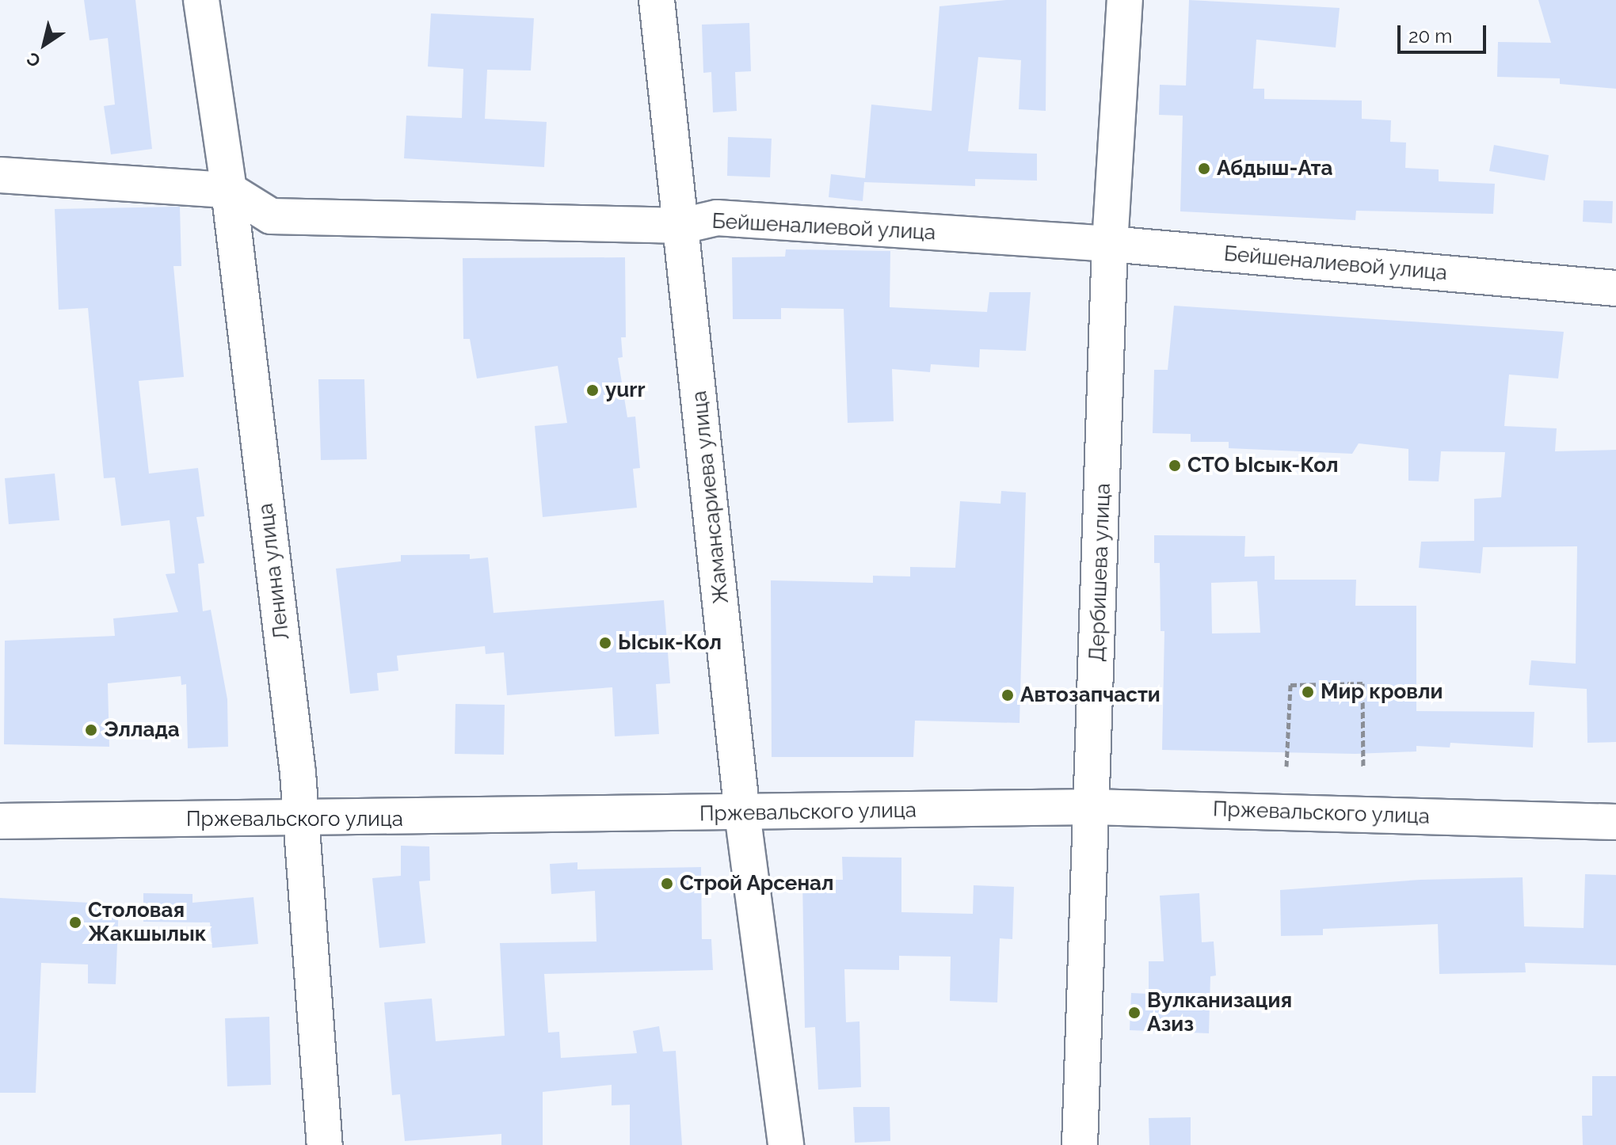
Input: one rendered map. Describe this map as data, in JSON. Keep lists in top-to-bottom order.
{
  "streets": {
    "street": [
      "Бейшеналиевой улица",
      "Жамансариева улица",
      "Ленина улица",
      "Дербишева улица",
      "Пржевальского улица"
    ]
  },
  "crossings": [
    ["Бейшеналиевой улица", "Жамансариева улица"],
    ["Бейшеналиевой улица", "Ленина улица"],
    ["Бейшеналиевой улица", "Дербишева улица"],
    ["Жамансариева улица", "Пржевальского улица"],
    ["Ленина улица", "Пржевальского улица"],
    ["Дербишева улица", "Пржевальского улица"]
  ],
  "places": [
    "Абдыш-Ата",
    "yurr",
    "СТО Ысык-Кол",
    "Ысык-Кол",
    "Мир кровли",
    "Автозапчасти",
    "Эллада",
    "Строй Арсенал",
    "Столовая Жакшылык",
    "Вулканизация Азиз"
  ],
  "scale_bar": "20 m",
  "north": "bottom left"
}
